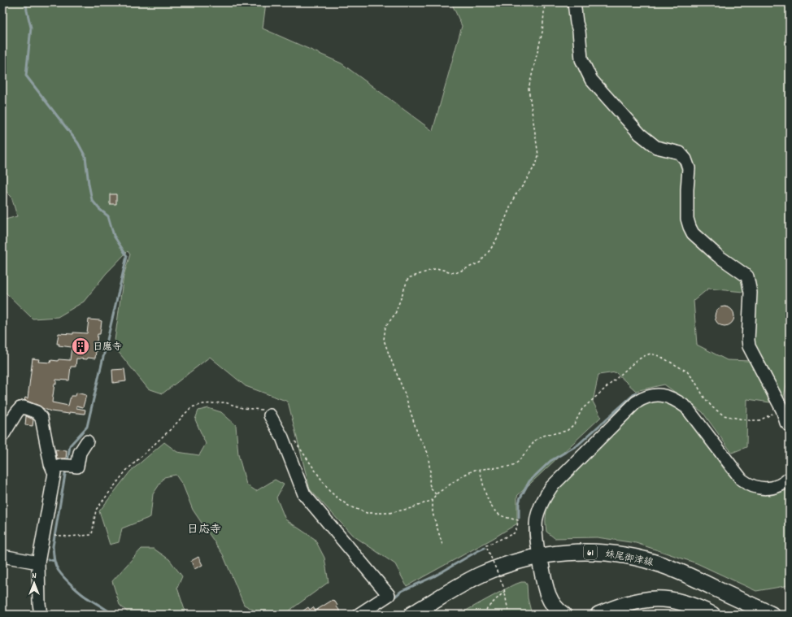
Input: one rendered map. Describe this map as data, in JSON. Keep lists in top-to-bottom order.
{
  "streets": {
    "main road": ["61", "妹尾御津線"]
  },
  "districts": ["日応寺"],
  "places": {
    "building": ["日應寺"]
  },
  "north": "top"
}
